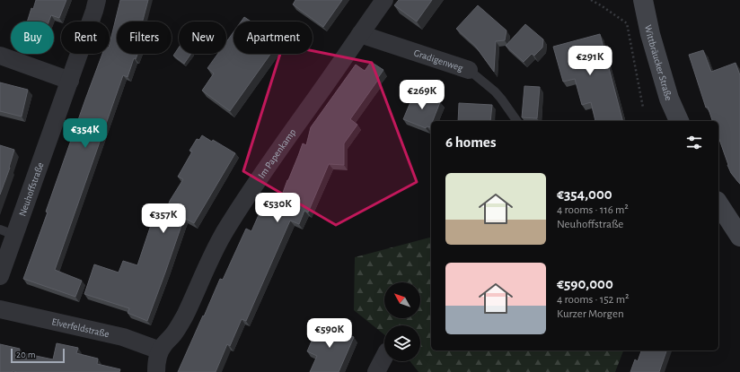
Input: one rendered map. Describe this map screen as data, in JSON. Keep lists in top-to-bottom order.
{
  "streets": {
    "main road": ["Wittbräucker Straße"],
    "street": [
      "Gradigenweg",
      "Im Papenkamp",
      "Neuhoffstraße",
      "Elverfeldstraße"
    ]
  },
  "crossings": [
    ["Gradigenweg", "Im Papenkamp"],
    ["Im Papenkamp", "Elverfeldstraße"]
  ],
  "scale_bar": "20 m",
  "north": "top left",
  "page": {
    "chip": [
      "Buy",
      "Rent",
      "Filters",
      "New",
      "Apartment"
    ],
    "price": [
      "€291K",
      "€269K",
      "€354K",
      "€530K",
      "€357K",
      "€590K"
    ],
    "heading": "6 homes",
    "list": [
      {
        "name": "€354,000",
        "note": "4 rooms · 116 m² · Neuhoffstraße"
      },
      {
        "name": "€590,000",
        "note": "4 rooms · 152 m² · Kurzer Morgen"
      }
    ],
    "scale": "20 m"
  }
}
